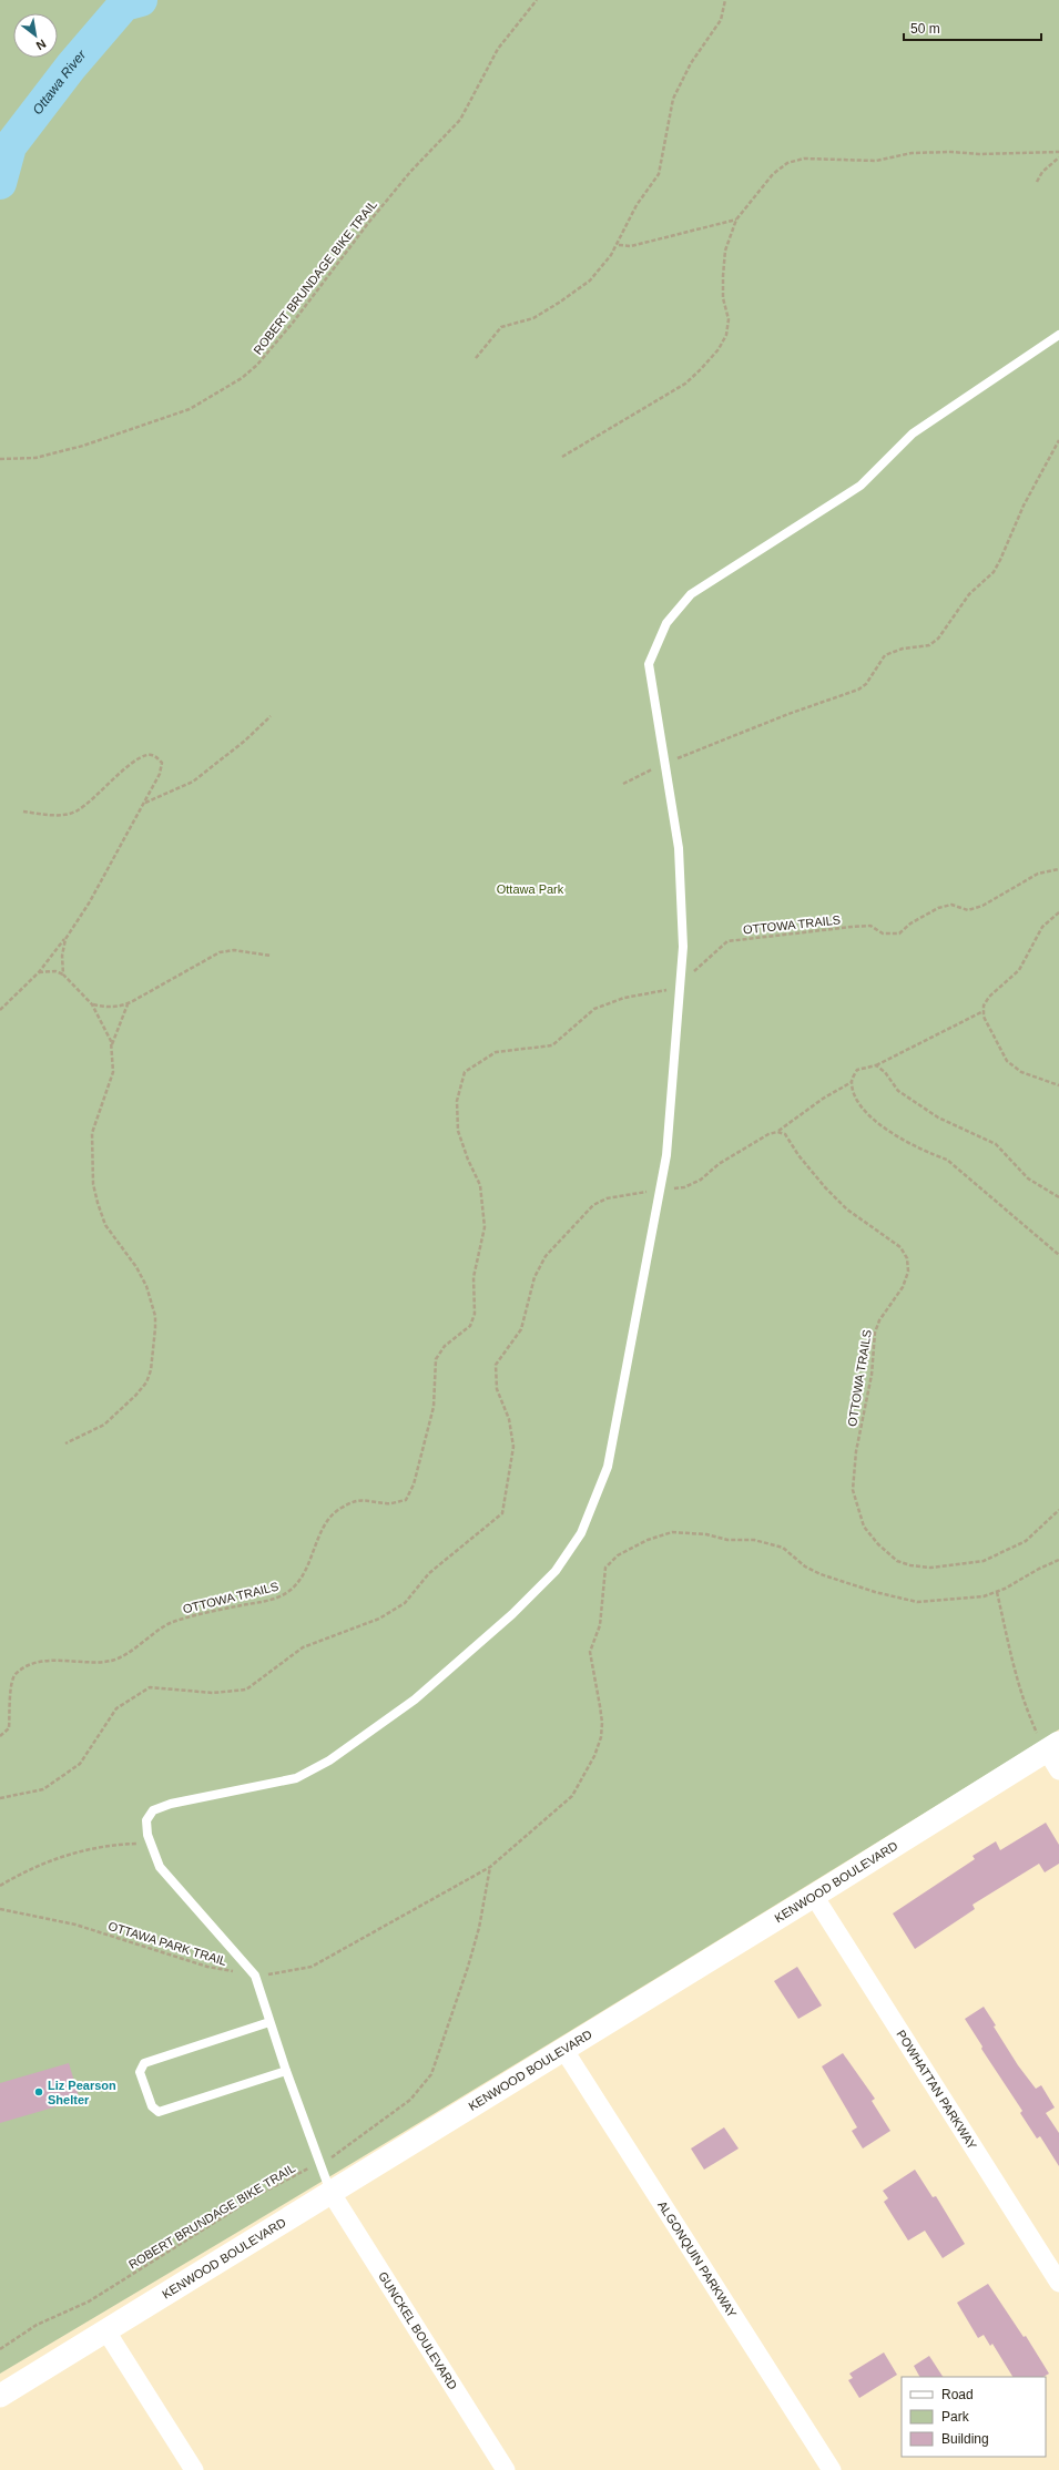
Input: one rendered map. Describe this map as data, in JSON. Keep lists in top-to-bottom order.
{
  "streets": {
    "street": [
      "KENWOOD BOULEVARD",
      "POWHATTAN PARKWAY",
      "ALGONQUIN PARKWAY",
      "GUNCKEL BOULEVARD"
    ],
    "path": ["ROBERT BRUNDAGE BIKE TRAIL", "OTTOWA TRAILS", "OTTAWA PARK TRAIL"]
  },
  "crossings": [
    ["ROBERT BRUNDAGE BIKE TRAIL", "OTTAWA PARK TRAIL"],
    ["KENWOOD BOULEVARD", "POWHATTAN PARKWAY"],
    ["KENWOOD BOULEVARD", "ALGONQUIN PARKWAY"],
    ["KENWOOD BOULEVARD", "GUNCKEL BOULEVARD"]
  ],
  "water": ["Ottawa River"],
  "parks": ["Ottawa Park"],
  "places": ["Liz Pearson Shelter"],
  "legend": ["Road", "Park", "Building"],
  "scale_bar": "50 m",
  "north": "bottom right"
}
